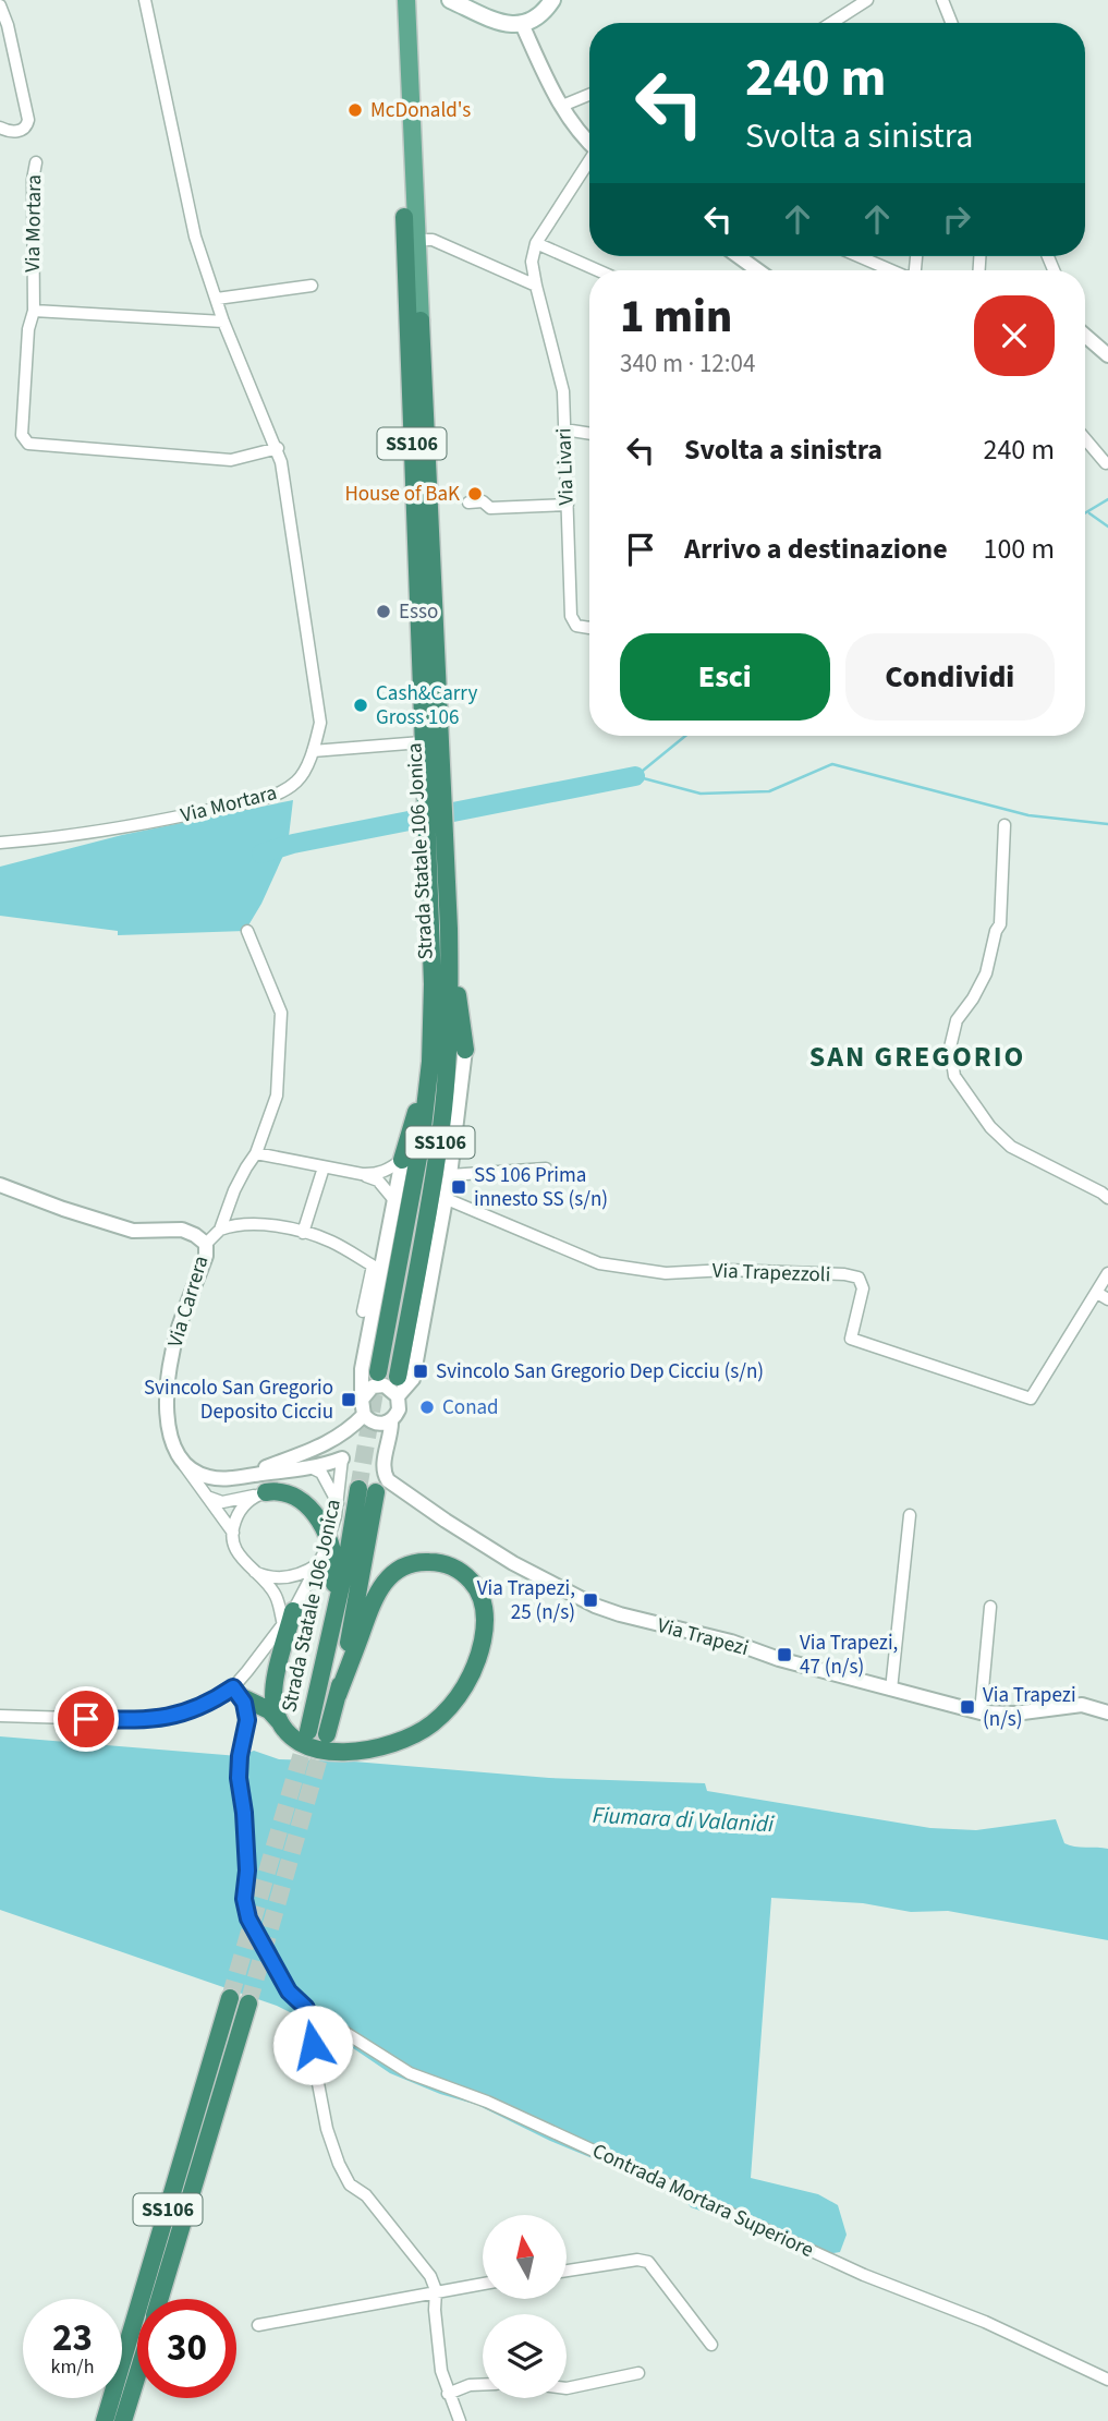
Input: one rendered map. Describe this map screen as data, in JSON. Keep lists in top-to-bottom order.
{
  "streets": {
    "highway": ["SS106", "Strada Statale 106 Jonica"],
    "street": [
      "Via Mortara",
      "Via Livari",
      "Via Trapezzoli",
      "Via Carrera",
      "Via Trapezi",
      "Contrada Mortara Superiore"
    ]
  },
  "districts": ["SAN GREGORIO"],
  "water": ["Fiumara di Valanidi"],
  "places": {
    "other": [
      "McDonald's",
      "House of BaK",
      "Esso",
      "Cash&Carry Gross 106",
      "Conad"
    ],
    "transit": [
      "SS 106 Prima innesto SS (s/n)",
      "Svincolo San Gregorio Dep Cicciu (s/n)",
      "Svincolo San Gregorio Deposito Cicciu",
      "Via Trapezi, 25 (n/s)",
      "Via Trapezi, 47 (n/s)",
      "Via Trapezi (n/s)"
    ]
  },
  "north": "top",
  "page": {
    "turn": ["240 m", "Svolta a sinistra"],
    "heading": ["1 min", "340 m · 12:04"],
    "list": [
      {
        "name": "Svolta a sinistra",
        "value": "240 m"
      },
      {
        "name": "Arrivo a destinazione",
        "value": "100 m"
      }
    ],
    "buttons": ["Esci", "Condividi"],
    "speed": "23 km/h",
    "limit": "30"
  }
}
